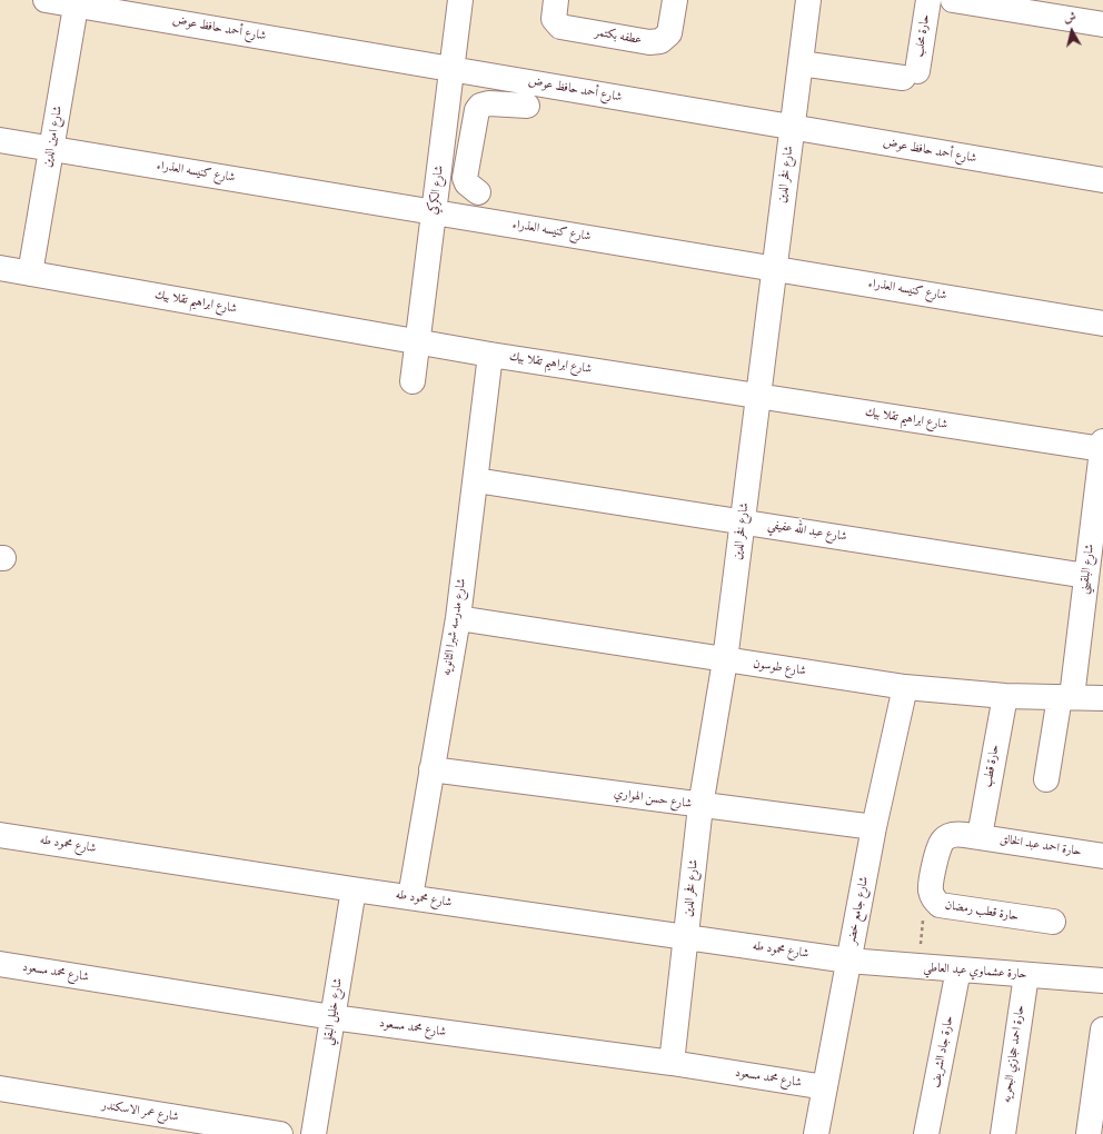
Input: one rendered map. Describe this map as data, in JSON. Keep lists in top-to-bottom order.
{
  "streets": {
    "street": [
      "شارع أحمد حافظ عوض",
      "حارة محلب",
      "عطفه بكتمر",
      "شارع امين الدين",
      "شارع كنيسه العذراء",
      "شارع فخر الدين",
      "شارع الكركي",
      "شارع ابراهيم تقلا بيك",
      "شارع عبد الله عفيفي",
      "شارع البلقيني",
      "شارع مدرسه شبرا الثانويه",
      "شارع طوسون",
      "حارة قطب",
      "شارع حسن الهواري",
      "شارع محمود طه",
      "حارة احمد عبد الخالق",
      "شارع جامع خضر",
      "حارة قطب رمضان",
      "حارة عشماوي عبد العاطي",
      "شارع محمد مسعود",
      "شارع خليل البقلي",
      "حارة جاد الشريف",
      "حارة احمد حجازي البحريه",
      "شارع عمر الاسكندر"
    ]
  },
  "crossings": [
    ["شارع أحمد حافظ عوض", "شارع امين الدين"],
    ["شارع أحمد حافظ عوض", "شارع فخر الدين"],
    ["شارع أحمد حافظ عوض", "شارع الكركي"],
    ["حارة محلب", "شارع فخر الدين"],
    ["شارع امين الدين", "شارع كنيسه العذراء"],
    ["شارع امين الدين", "شارع ابراهيم تقلا بيك"],
    ["شارع كنيسه العذراء", "شارع فخر الدين"],
    ["شارع كنيسه العذراء", "شارع الكركي"],
    ["شارع فخر الدين", "شارع ابراهيم تقلا بيك"],
    ["شارع فخر الدين", "شارع عبد الله عفيفي"],
    ["شارع فخر الدين", "شارع طوسون"],
    ["شارع فخر الدين", "شارع حسن الهواري"],
    ["شارع فخر الدين", "شارع محمود طه"],
    ["شارع فخر الدين", "شارع محمد مسعود"],
    ["شارع الكركي", "شارع ابراهيم تقلا بيك"],
    ["شارع ابراهيم تقلا بيك", "شارع البلقيني"],
    ["شارع ابراهيم تقلا بيك", "شارع مدرسه شبرا الثانويه"],
    ["شارع عبد الله عفيفي", "شارع البلقيني"],
    ["شارع عبد الله عفيفي", "شارع مدرسه شبرا الثانويه"],
    ["شارع البلقيني", "شارع طوسون"],
    ["شارع مدرسه شبرا الثانويه", "شارع طوسون"],
    ["شارع مدرسه شبرا الثانويه", "شارع حسن الهواري"],
    ["شارع مدرسه شبرا الثانويه", "شارع محمود طه"],
    ["شارع طوسون", "حارة قطب"],
    ["شارع طوسون", "شارع جامع خضر"],
    ["حارة قطب", "حارة احمد عبد الخالق"],
    ["حارة قطب", "حارة قطب رمضان"],
    ["شارع حسن الهواري", "شارع جامع خضر"],
    ["شارع محمود طه", "شارع جامع خضر"],
    ["شارع محمود طه", "حارة عشماوي عبد العاطي"],
    ["شارع محمود طه", "شارع خليل البقلي"],
    ["حارة احمد عبد الخالق", "حارة قطب رمضان"],
    ["شارع جامع خضر", "حارة عشماوي عبد العاطي"],
    ["شارع جامع خضر", "شارع محمد مسعود"],
    ["حارة عشماوي عبد العاطي", "حارة جاد الشريف"],
    ["حارة عشماوي عبد العاطي", "حارة احمد حجازي البحريه"],
    ["شارع محمد مسعود", "شارع خليل البقلي"]
  ],
  "north": "top"
}
